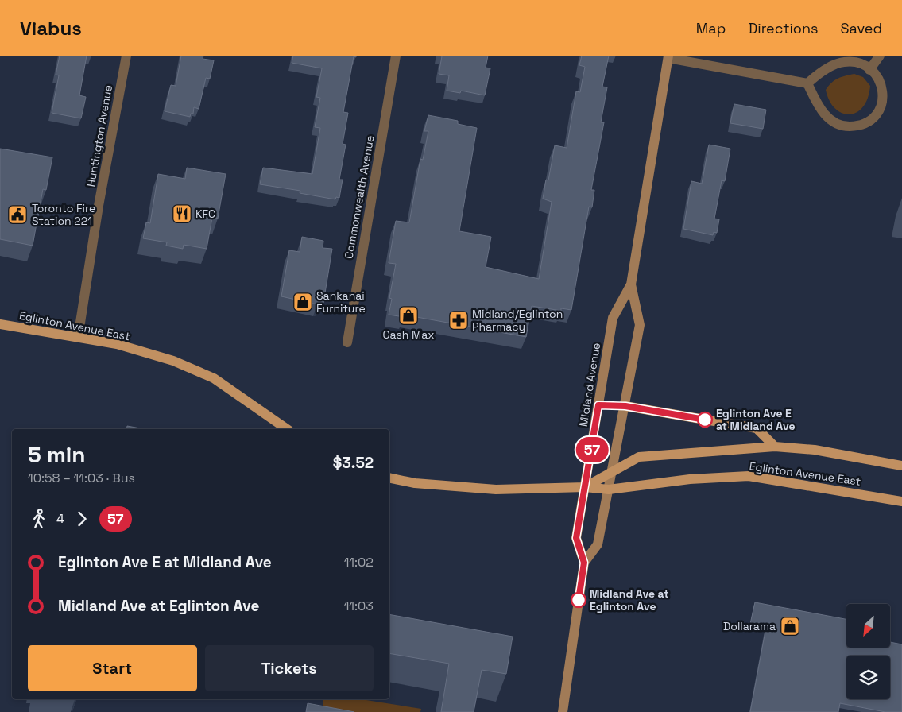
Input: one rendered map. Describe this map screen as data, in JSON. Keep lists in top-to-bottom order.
{
  "streets": {
    "main road": ["Eglinton Avenue East", "Midland Avenue"],
    "street": ["Huntington Avenue", "Commonwealth Avenue"]
  },
  "crossings": [
    ["Huntington Avenue", "Eglinton Avenue East"],
    ["Eglinton Avenue East", "Midland Avenue"]
  ],
  "places": {
    "restaurant": ["KFC"],
    "public building": ["Toronto Fire Station 221"],
    "shop": ["Sankanai Furniture", "Cash Max", "Dollarama"],
    "pharmacy": ["Midland/Eglinton Pharmacy"],
    "other": ["Eglinton Ave E at Midland Ave", "Midland Ave at Eglinton Ave"]
  },
  "lines": ["bus line 57"],
  "north": "bottom left",
  "page": {
    "header": "Viabus",
    "nav": ["Map", "Directions", "Saved"],
    "on_map": "57",
    "heading": ["5 min", "10:58 – 11:03 · Bus", "$3.52"],
    "legs": ["4", "57"],
    "list": [
      {
        "name": "Eglinton Ave E at Midland Ave",
        "value": "11:02"
      },
      {
        "name": "Midland Ave at Eglinton Ave",
        "value": "11:03"
      }
    ],
    "buttons": ["Start", "Tickets"]
  }
}
